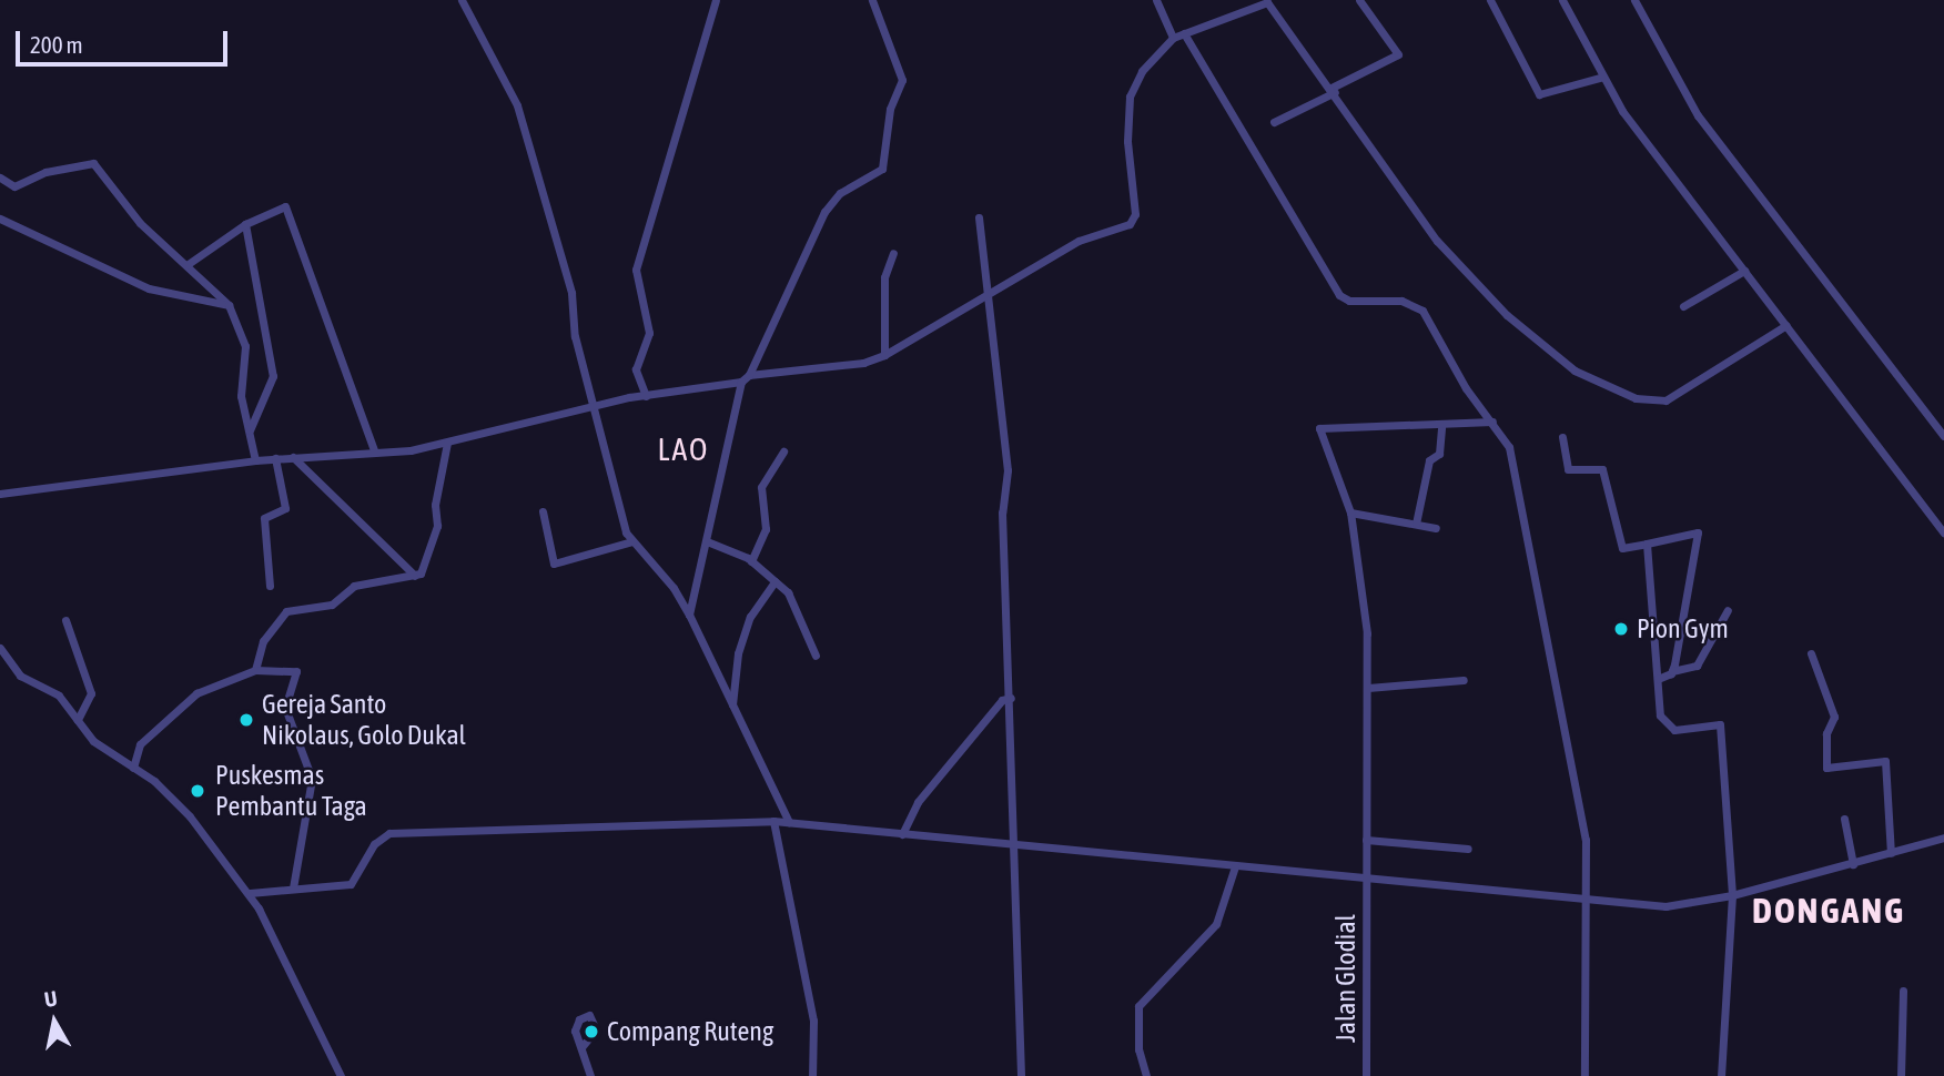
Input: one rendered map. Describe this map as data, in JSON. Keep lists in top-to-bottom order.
{
  "streets": {
    "street": ["Jalan Glodial"]
  },
  "districts": ["LAO", "DONGANG"],
  "places": [
    "Pion Gym",
    "Gereja Santo Nikolaus, Golo Dukal",
    "Puskesmas Pembantu Taga",
    "Compang Ruteng"
  ],
  "scale_bar": "200 m",
  "north": "top"
}
